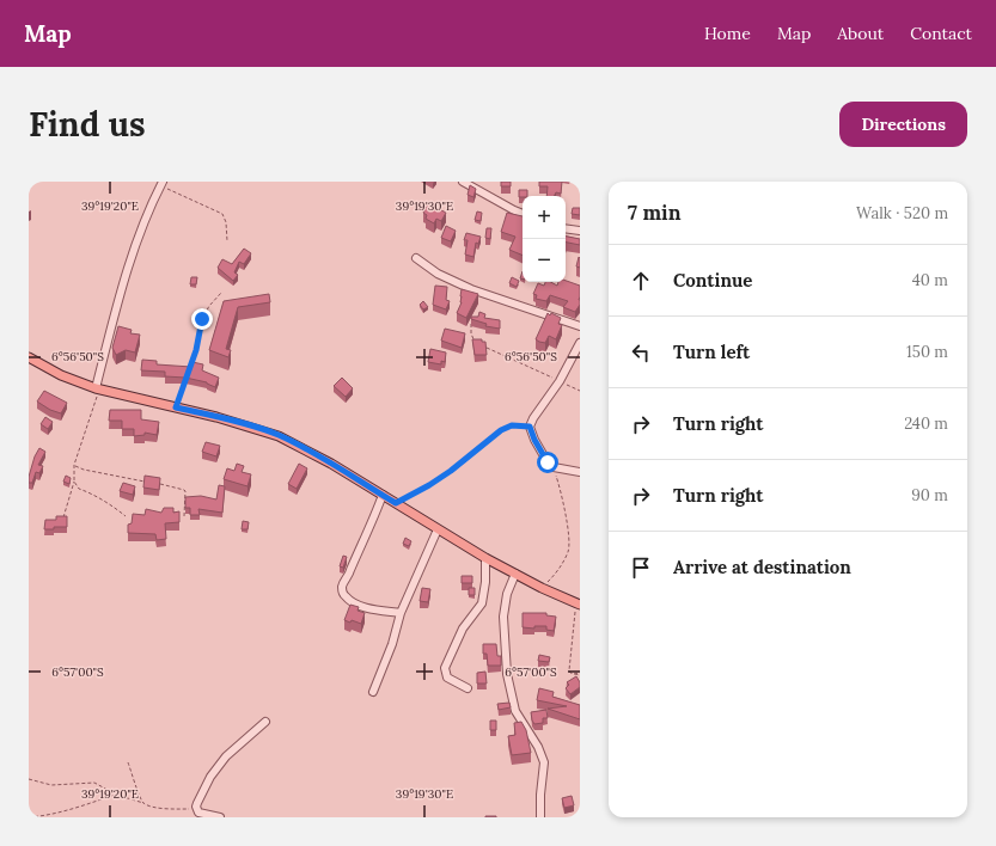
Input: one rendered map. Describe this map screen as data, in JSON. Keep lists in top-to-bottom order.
{
  "page": {
    "header": "Map",
    "nav": [
      "Home",
      "Map",
      "About",
      "Contact"
    ],
    "buttons": "Directions",
    "title": "Find us",
    "heading": ["7 min", "Walk · 520 m"],
    "map_buttons": ["+", "−"],
    "list": [
      ["Continue", "40 m"],
      ["Turn left", "150 m"],
      ["Turn right", "240 m"],
      ["Turn right", "90 m"],
      "Arrive at destination"
    ]
  },
  "coordinates": [
    "39°19'20\"E",
    "39°19'30\"E",
    "6°56'50\"S",
    "6°57'00\"S"
  ]
}
